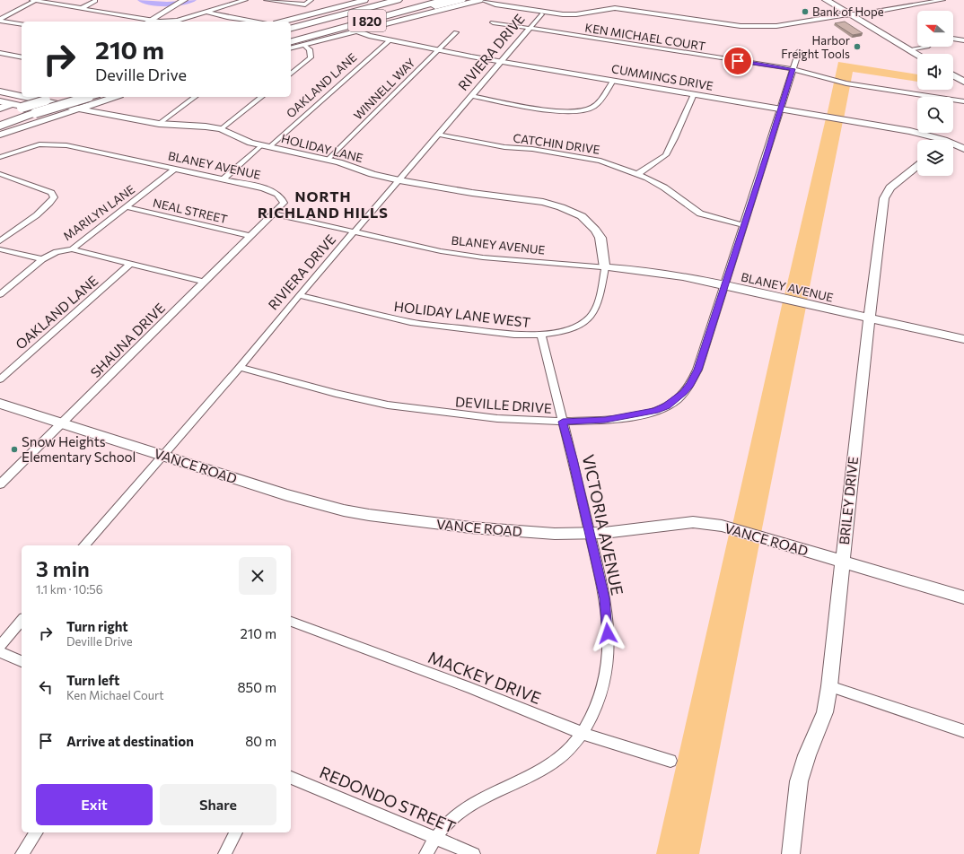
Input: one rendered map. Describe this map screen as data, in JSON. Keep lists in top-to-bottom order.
{
  "streets": {
    "highway": ["I 820"],
    "street": [
      "KEN MICHAEL COURT",
      "RIVIERA DRIVE",
      "CUMMINGS DRIVE",
      "OAKLAND LANE",
      "WINNELL WAY",
      "CATCHIN DRIVE",
      "HOLIDAY LANE",
      "BLANEY AVENUE",
      "NEAL STREET",
      "MARILYN LANE",
      "HOLIDAY LANE WEST",
      "SHAUNA DRIVE",
      "DEVILLE DRIVE",
      "VANCE ROAD",
      "BRILEY DRIVE",
      "VICTORIA AVENUE",
      "MACKEY DRIVE",
      "REDONDO STREET"
    ]
  },
  "crossings": [
    ["KEN MICHAEL COURT", "RIVIERA DRIVE"],
    ["KEN MICHAEL COURT", "DEVILLE DRIVE"],
    ["RIVIERA DRIVE", "CUMMINGS DRIVE"],
    ["RIVIERA DRIVE", "CATCHIN DRIVE"],
    ["RIVIERA DRIVE", "HOLIDAY LANE"],
    ["RIVIERA DRIVE", "BLANEY AVENUE"],
    ["RIVIERA DRIVE", "HOLIDAY LANE WEST"],
    ["RIVIERA DRIVE", "DEVILLE DRIVE"],
    ["RIVIERA DRIVE", "VANCE ROAD"],
    ["CUMMINGS DRIVE", "OAKLAND LANE"],
    ["CUMMINGS DRIVE", "WINNELL WAY"],
    ["CUMMINGS DRIVE", "DEVILLE DRIVE"],
    ["OAKLAND LANE", "HOLIDAY LANE"],
    ["OAKLAND LANE", "BLANEY AVENUE"],
    ["WINNELL WAY", "HOLIDAY LANE"],
    ["CATCHIN DRIVE", "DEVILLE DRIVE"],
    ["HOLIDAY LANE", "BLANEY AVENUE"],
    ["HOLIDAY LANE", "HOLIDAY LANE WEST"],
    ["BLANEY AVENUE", "MARILYN LANE"],
    ["BLANEY AVENUE", "HOLIDAY LANE WEST"],
    ["BLANEY AVENUE", "SHAUNA DRIVE"],
    ["BLANEY AVENUE", "DEVILLE DRIVE"],
    ["BLANEY AVENUE", "BRILEY DRIVE"],
    ["NEAL STREET", "MARILYN LANE"],
    ["NEAL STREET", "SHAUNA DRIVE"],
    ["HOLIDAY LANE WEST", "VICTORIA AVENUE"],
    ["SHAUNA DRIVE", "VANCE ROAD"],
    ["DEVILLE DRIVE", "VICTORIA AVENUE"],
    ["VANCE ROAD", "BRILEY DRIVE"],
    ["VANCE ROAD", "VICTORIA AVENUE"],
    ["VICTORIA AVENUE", "MACKEY DRIVE"],
    ["VICTORIA AVENUE", "REDONDO STREET"]
  ],
  "districts": ["NORTH RICHLAND HILLS"],
  "places": ["Bank of Hope", "Harbor Freight Tools", "Snow Heights Elementary School"],
  "north": "left",
  "page": {
    "turn": ["210 m", "Deville Drive"],
    "heading": ["3 min", "1.1 km · 10:56"],
    "list": [
      {
        "name": "Turn right",
        "note": "Deville Drive",
        "value": "210 m"
      },
      {
        "name": "Turn left",
        "note": "Ken Michael Court",
        "value": "850 m"
      },
      {
        "name": "Arrive at destination",
        "value": "80 m"
      }
    ],
    "buttons": ["Exit", "Share"]
  }
}
